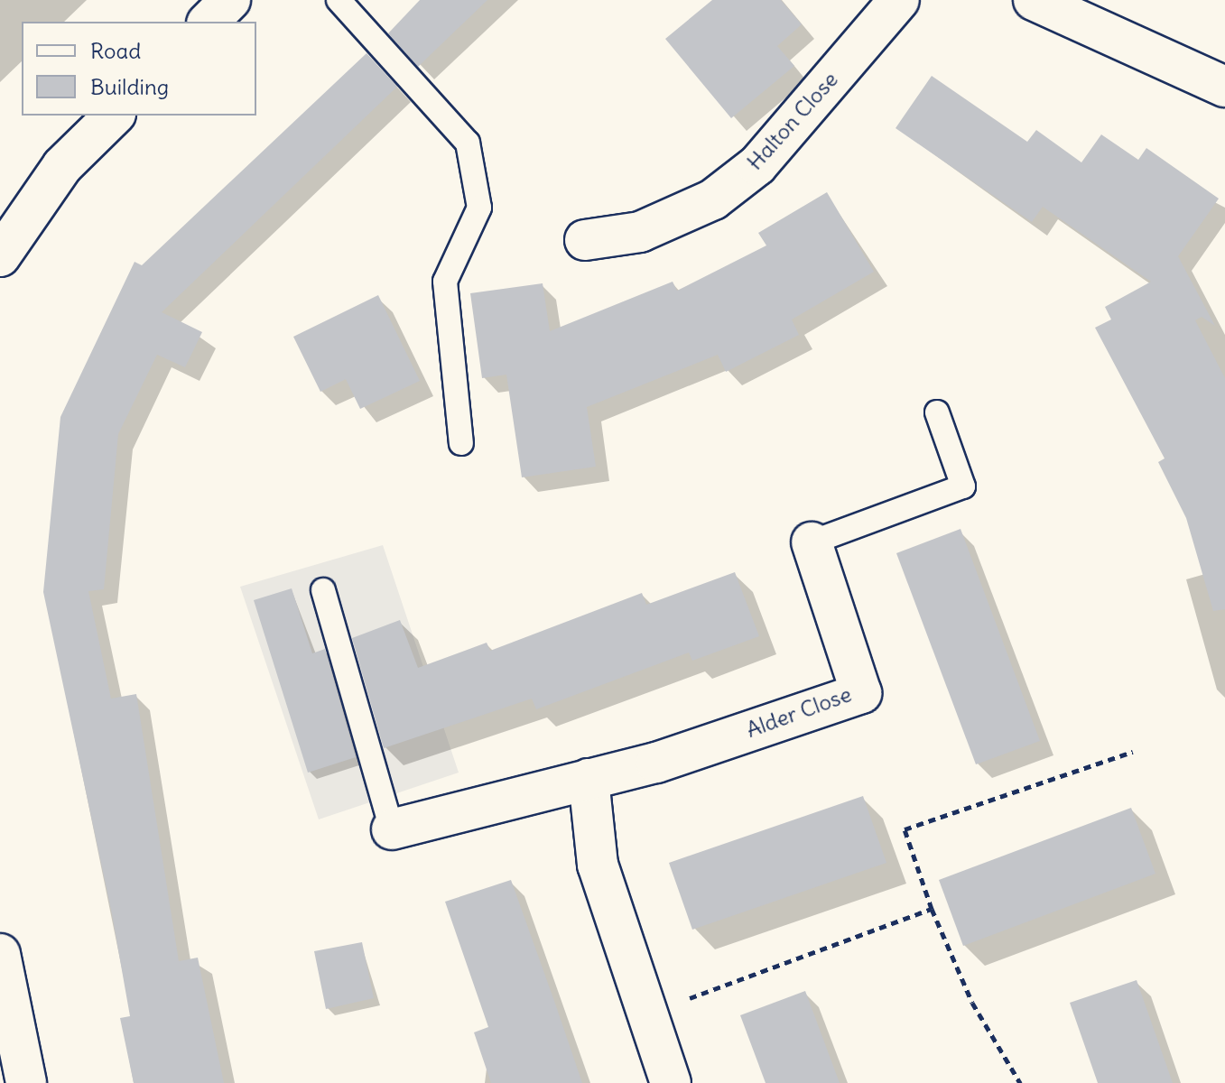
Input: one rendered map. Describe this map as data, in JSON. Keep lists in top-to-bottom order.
{
  "streets": {
    "street": ["Halton Close", "Alder Close"]
  },
  "legend": ["Road", "Building"]
}
